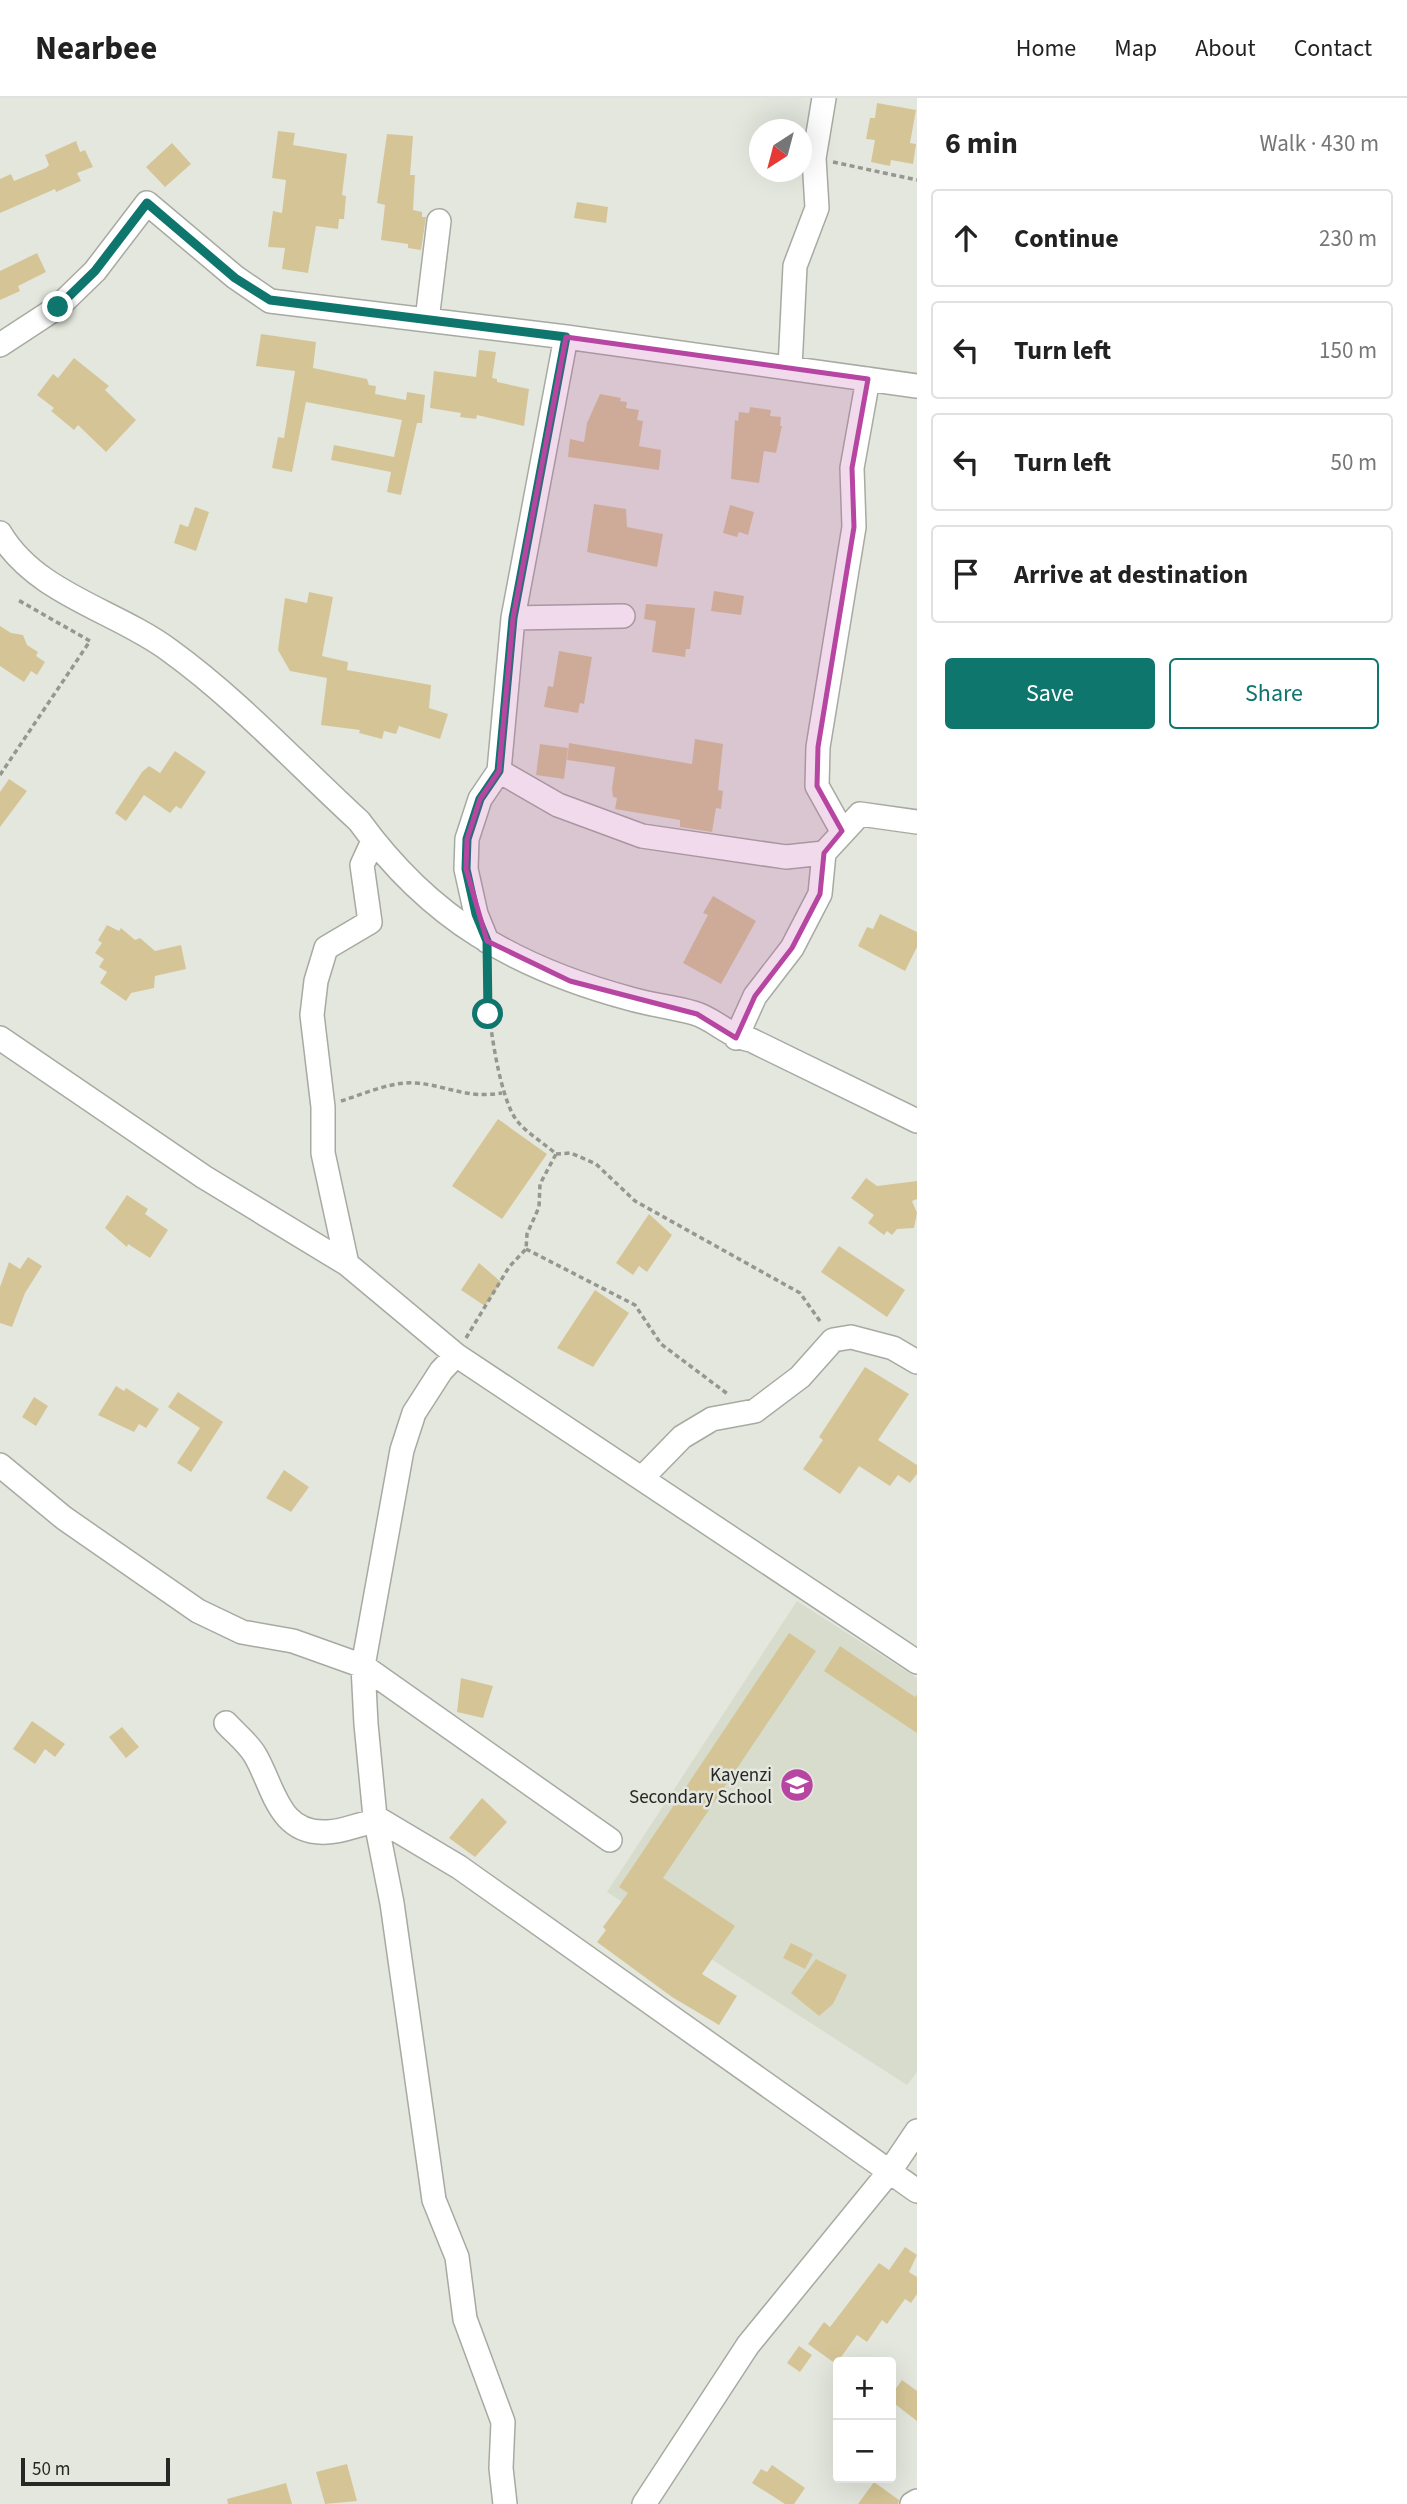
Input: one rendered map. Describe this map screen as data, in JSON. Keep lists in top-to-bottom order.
{
  "places": {
    "school or university": ["Kayenzi Secondary School"]
  },
  "scale_bar": "50 m",
  "north": "bottom left",
  "page": {
    "header": "Nearbee",
    "nav": [
      "Home",
      "Map",
      "About",
      "Contact"
    ],
    "heading": ["6 min", "Walk · 430 m"],
    "list": [
      ["Continue", "230 m"],
      ["Turn left", "150 m"],
      ["Turn left", "50 m"],
      "Arrive at destination"
    ],
    "buttons": ["Save", "Share"],
    "map_buttons": ["+", "−"],
    "scale": "50 m"
  }
}
